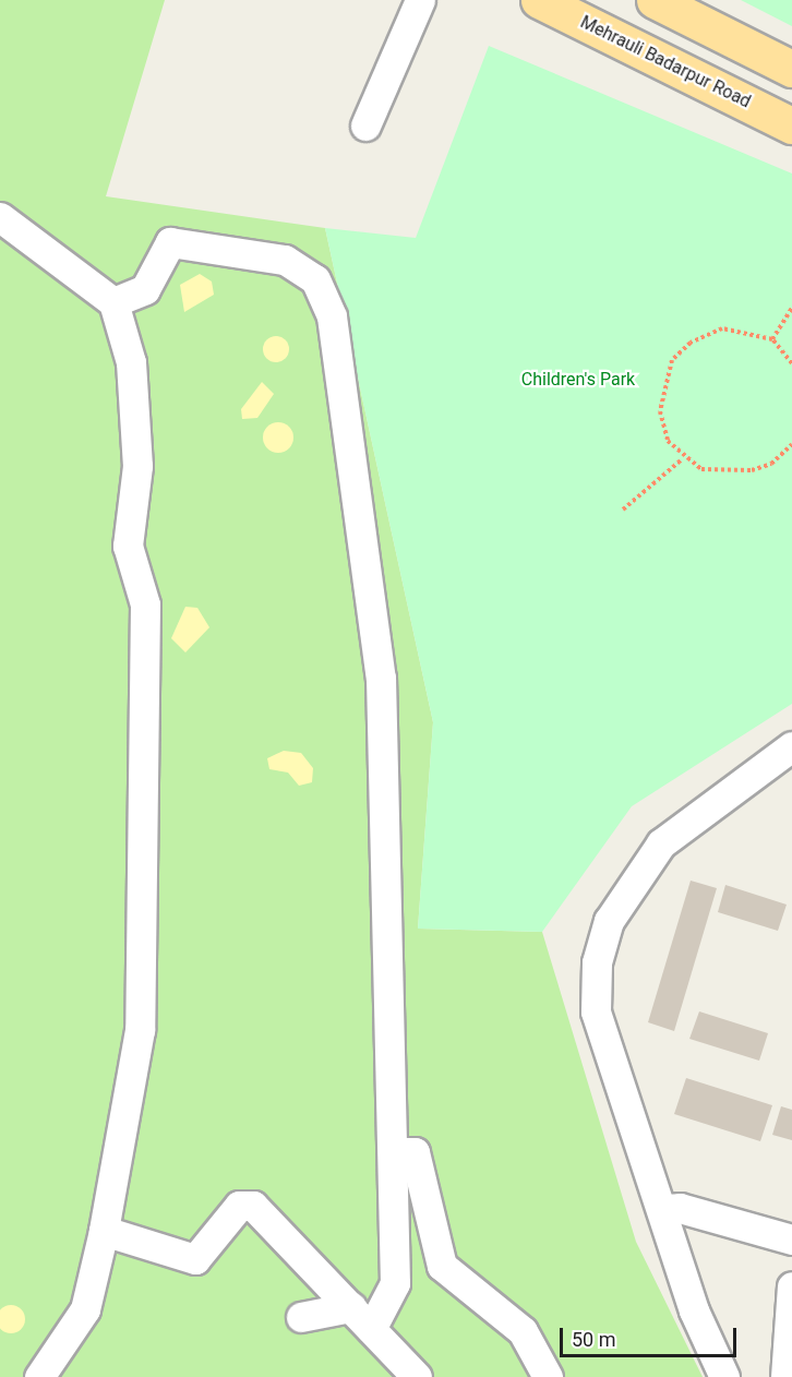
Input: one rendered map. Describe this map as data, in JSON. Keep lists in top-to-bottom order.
{
  "streets": {
    "main road": ["Mehrauli Badarpur Road"]
  },
  "parks": ["Children's Park"],
  "scale_bar": "50 m"
}
